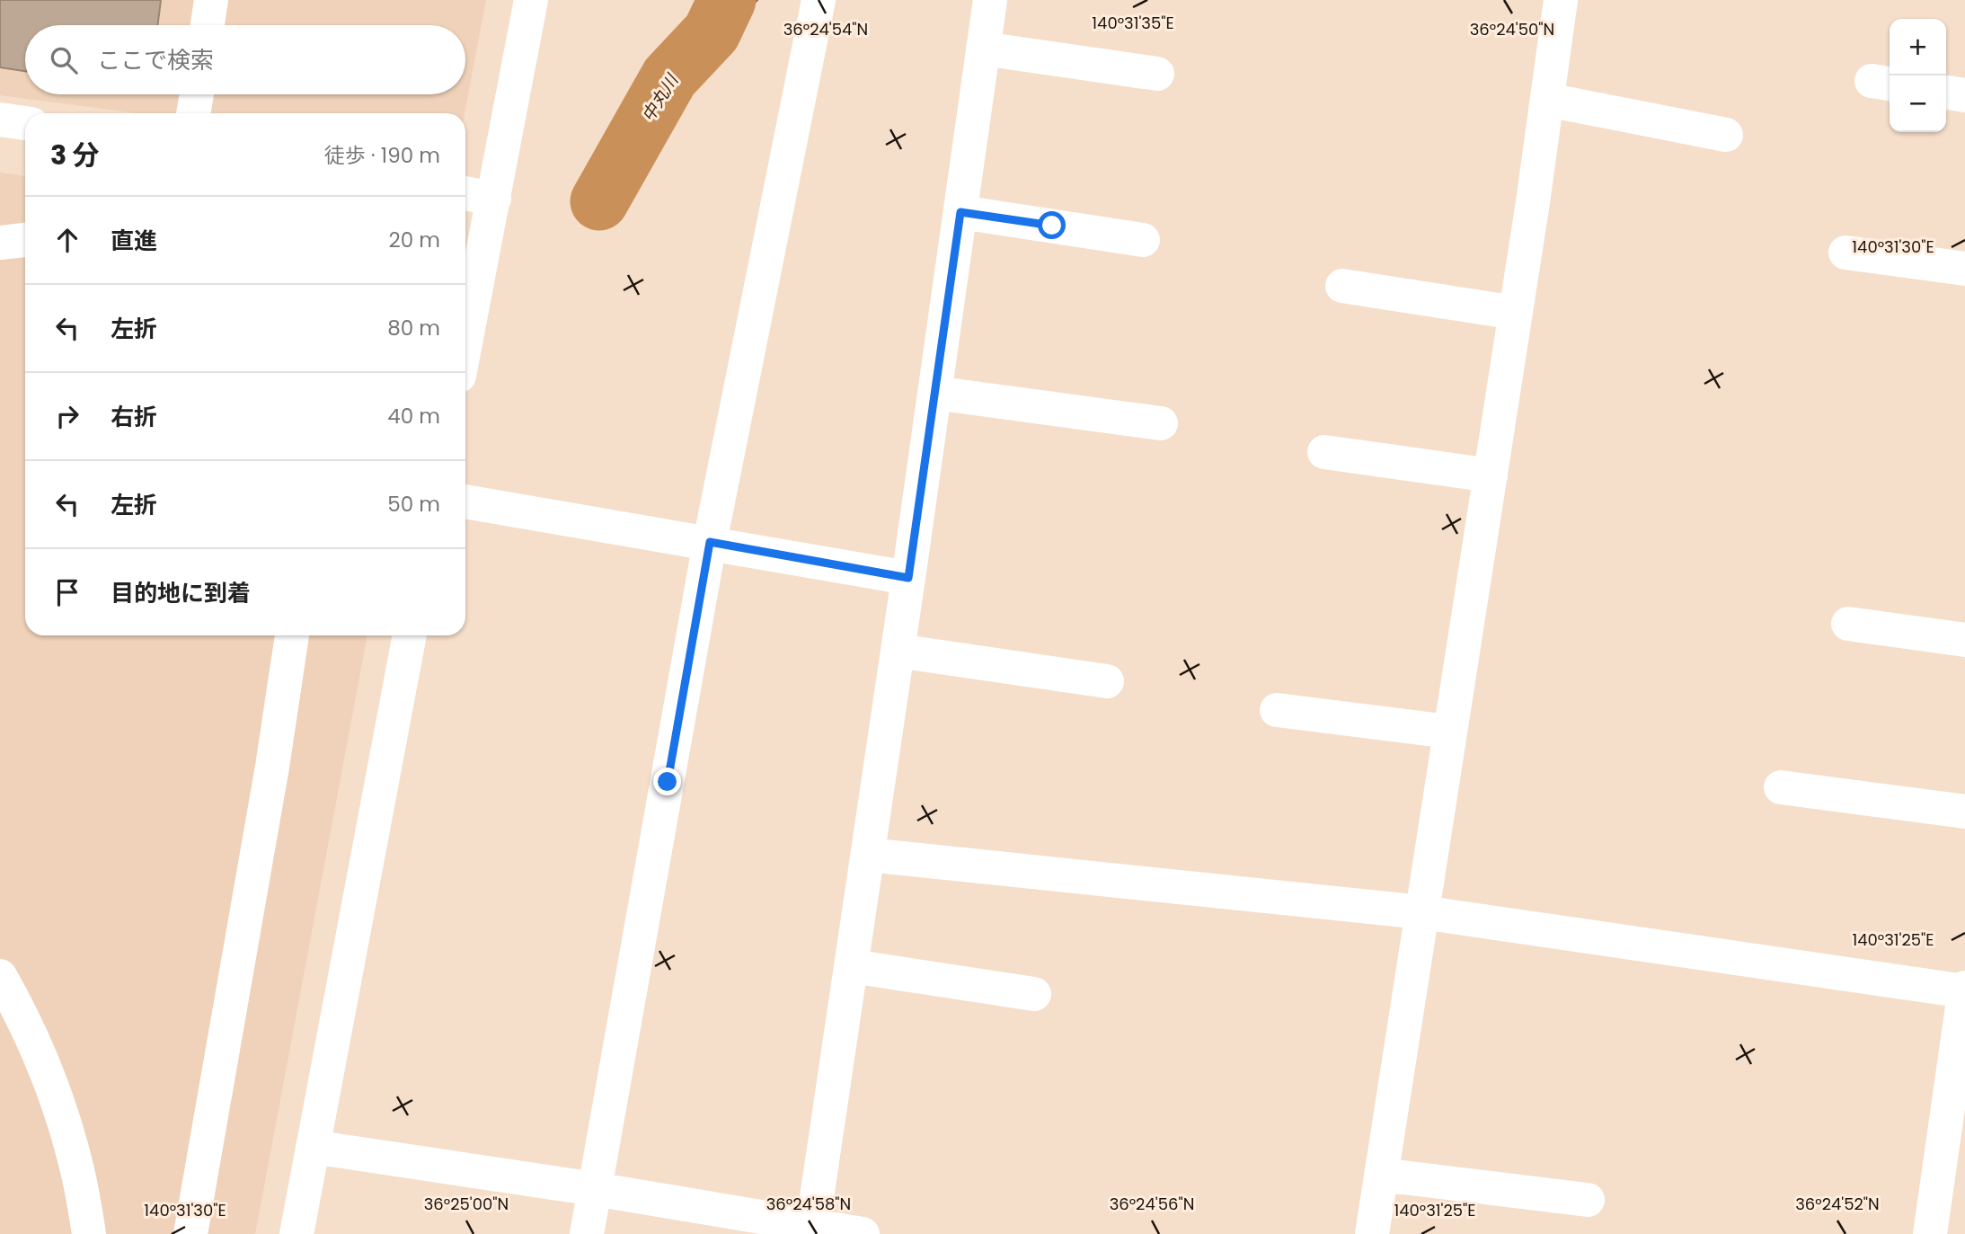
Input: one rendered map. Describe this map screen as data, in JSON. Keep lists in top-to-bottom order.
{
  "water": ["中丸川"],
  "page": {
    "map_buttons": ["+", "−"],
    "search": "ここで検索",
    "heading": ["3 分", "徒歩 · 190 m"],
    "list": [
      ["直進", "20 m"],
      ["左折", "80 m"],
      ["右折", "40 m"],
      ["左折", "50 m"],
      "目的地に到着"
    ]
  },
  "coordinates": [
    "140°31'35\"E",
    "36°24'54\"N",
    "36°24'50\"N",
    "140°31'30\"E",
    "140°31'25\"E",
    "36°25'00\"N",
    "36°24'58\"N",
    "36°24'56\"N",
    "36°24'52\"N"
  ]
}
